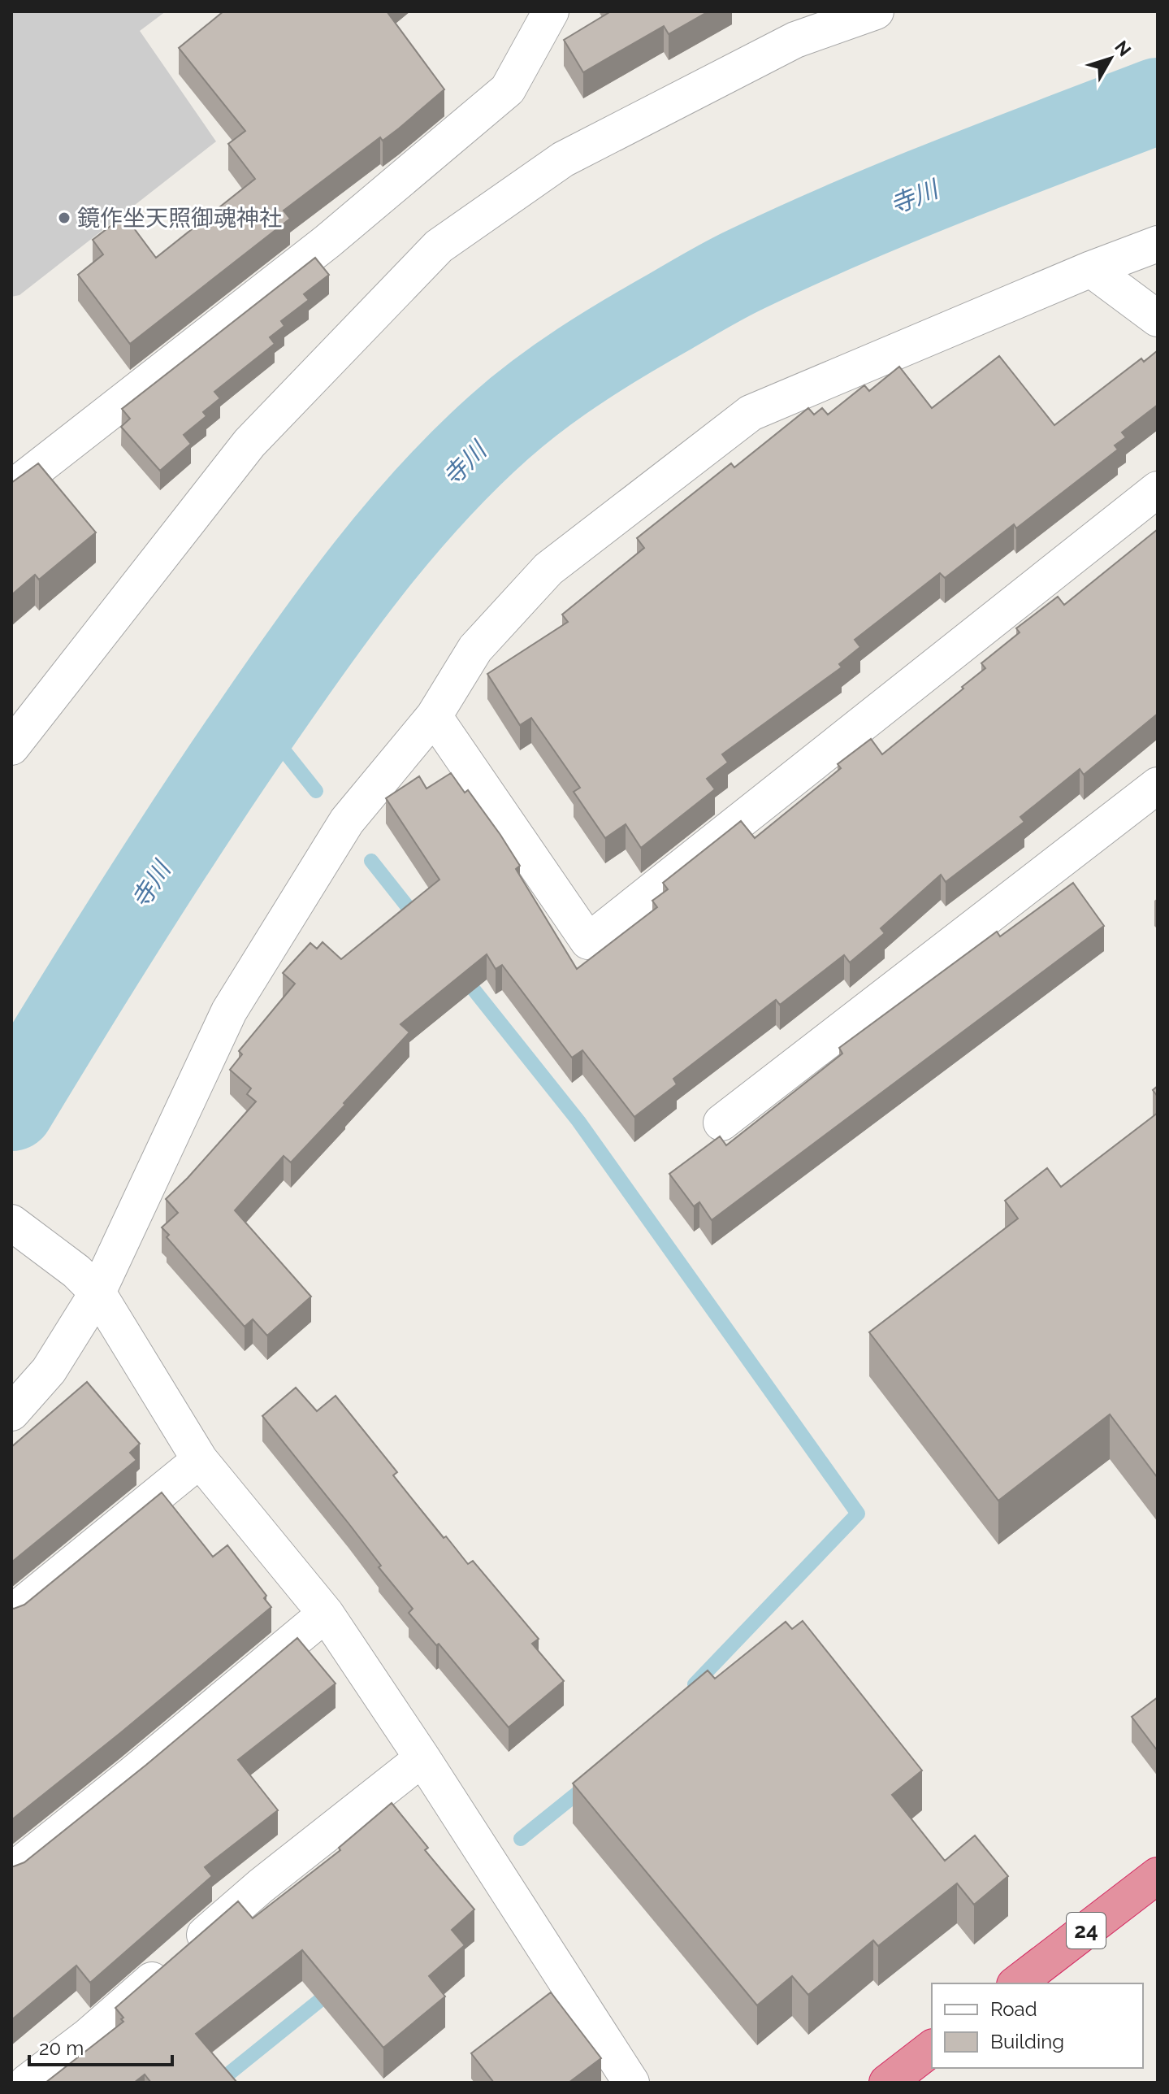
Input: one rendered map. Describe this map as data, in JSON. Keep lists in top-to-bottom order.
{
  "streets": {
    "highway": ["24"]
  },
  "water": ["寺川"],
  "places": ["鏡作坐天照御魂神社"],
  "legend": ["Road", "Building"],
  "scale_bar": "20 m",
  "north": "top right"
}
